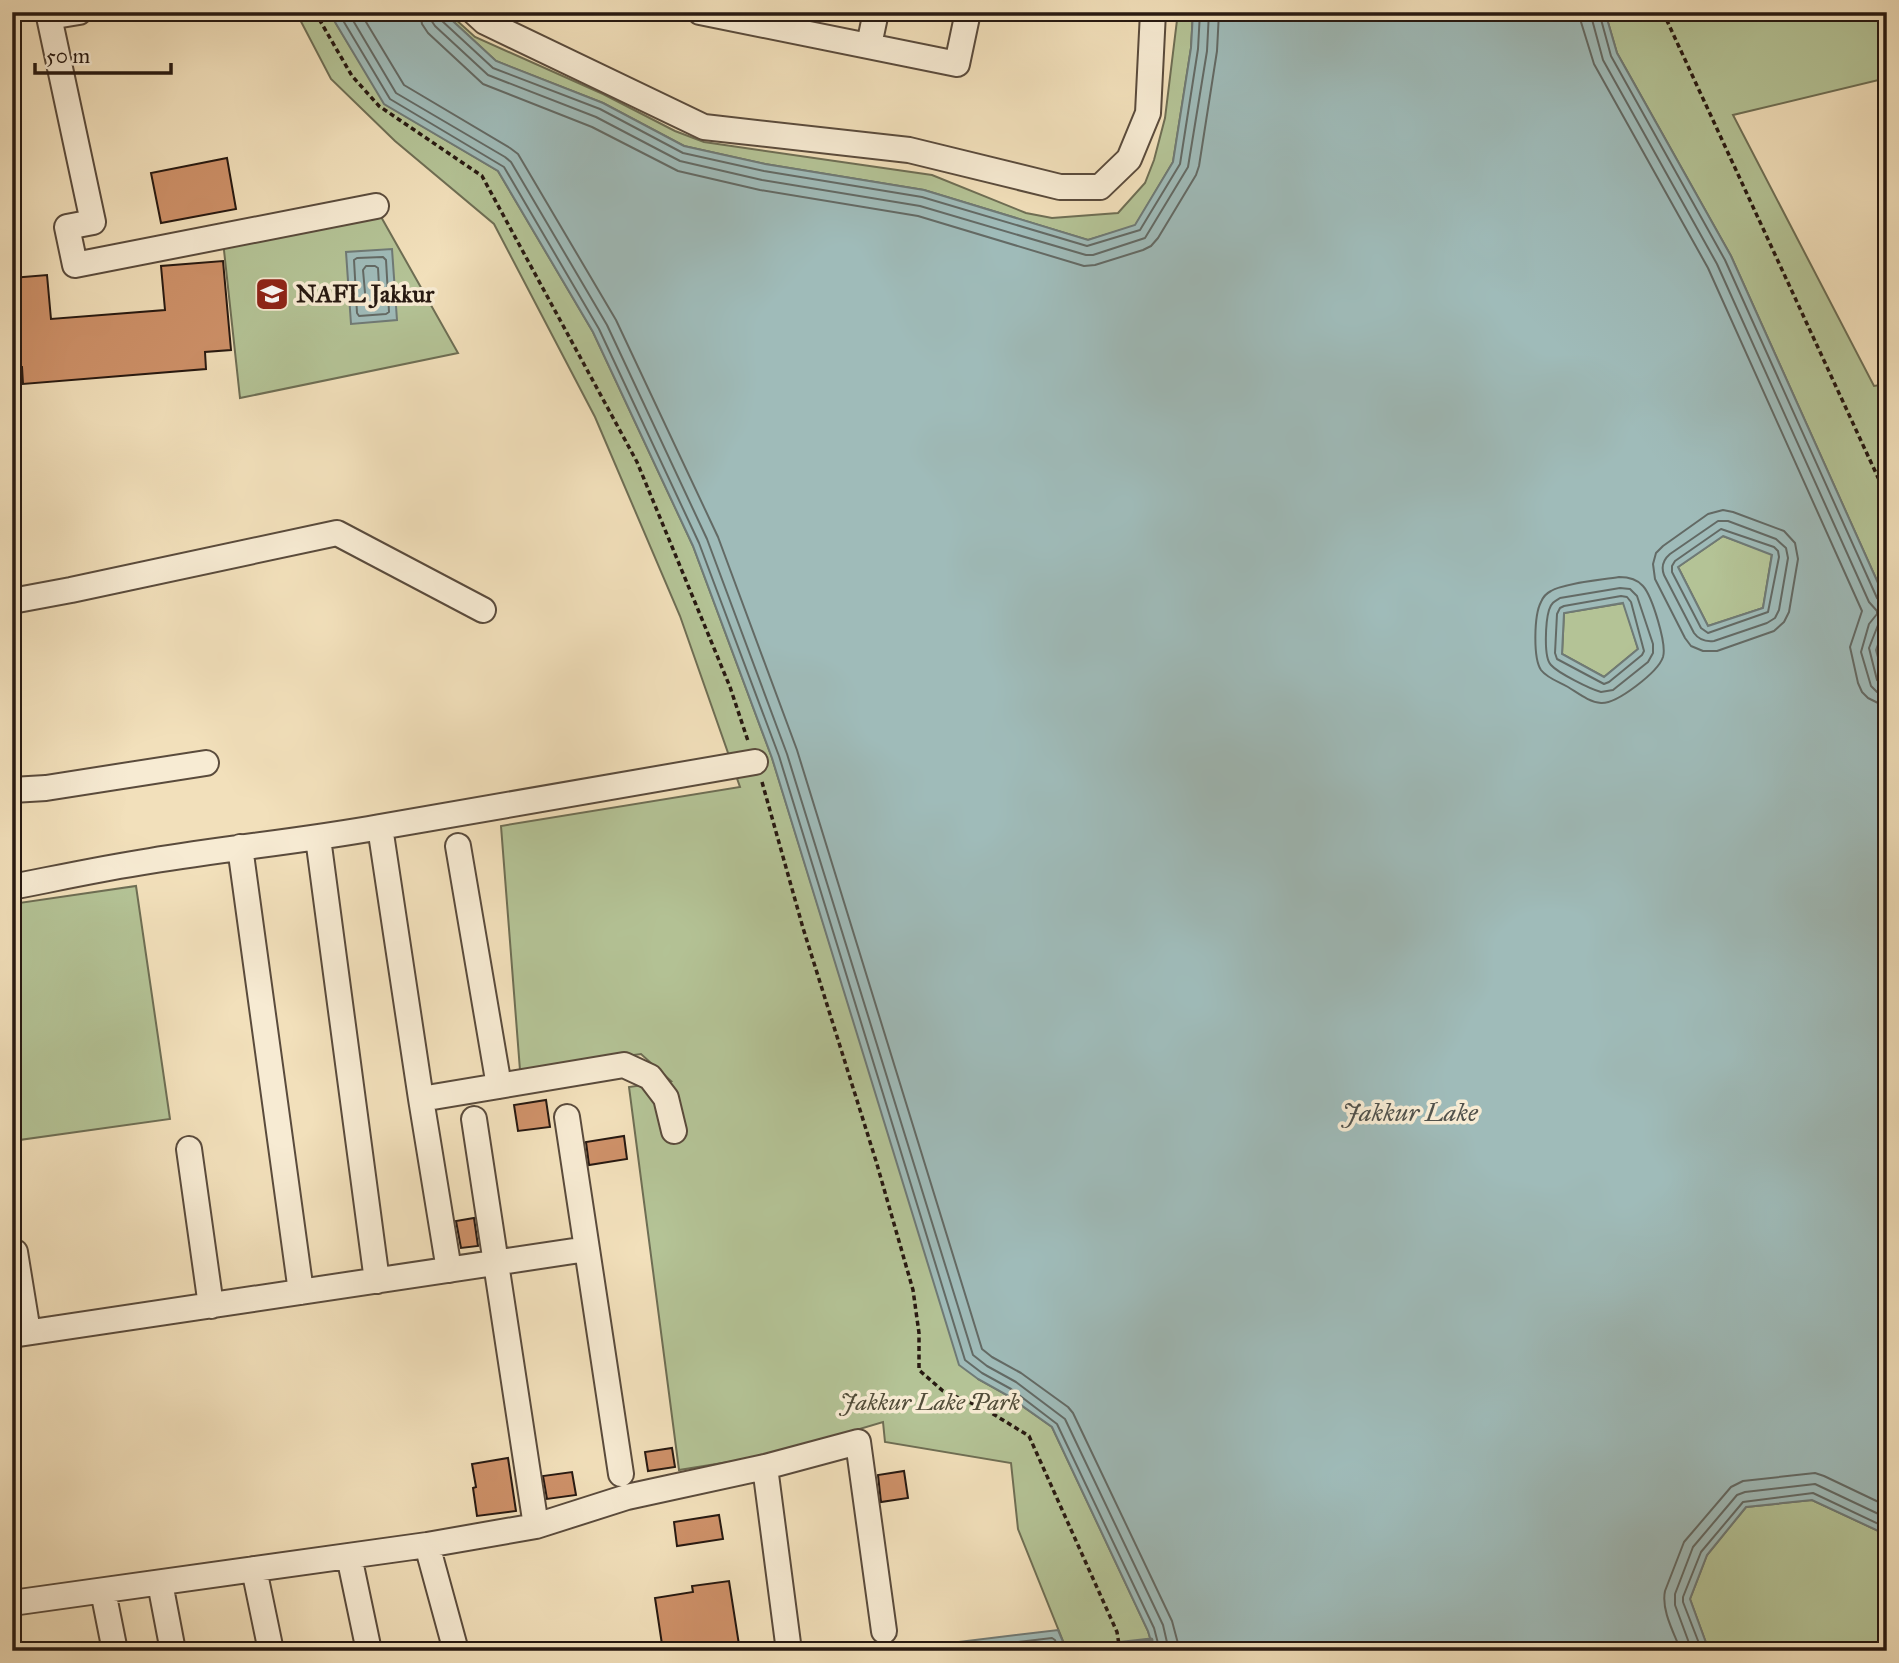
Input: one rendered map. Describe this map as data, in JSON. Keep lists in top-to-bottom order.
{
  "water": ["Jakkur Lake"],
  "parks": ["Jakkur Lake Park"],
  "places": {
    "school or university": ["NAFL Jakkur"]
  },
  "scale_bar": "50 m"
}
